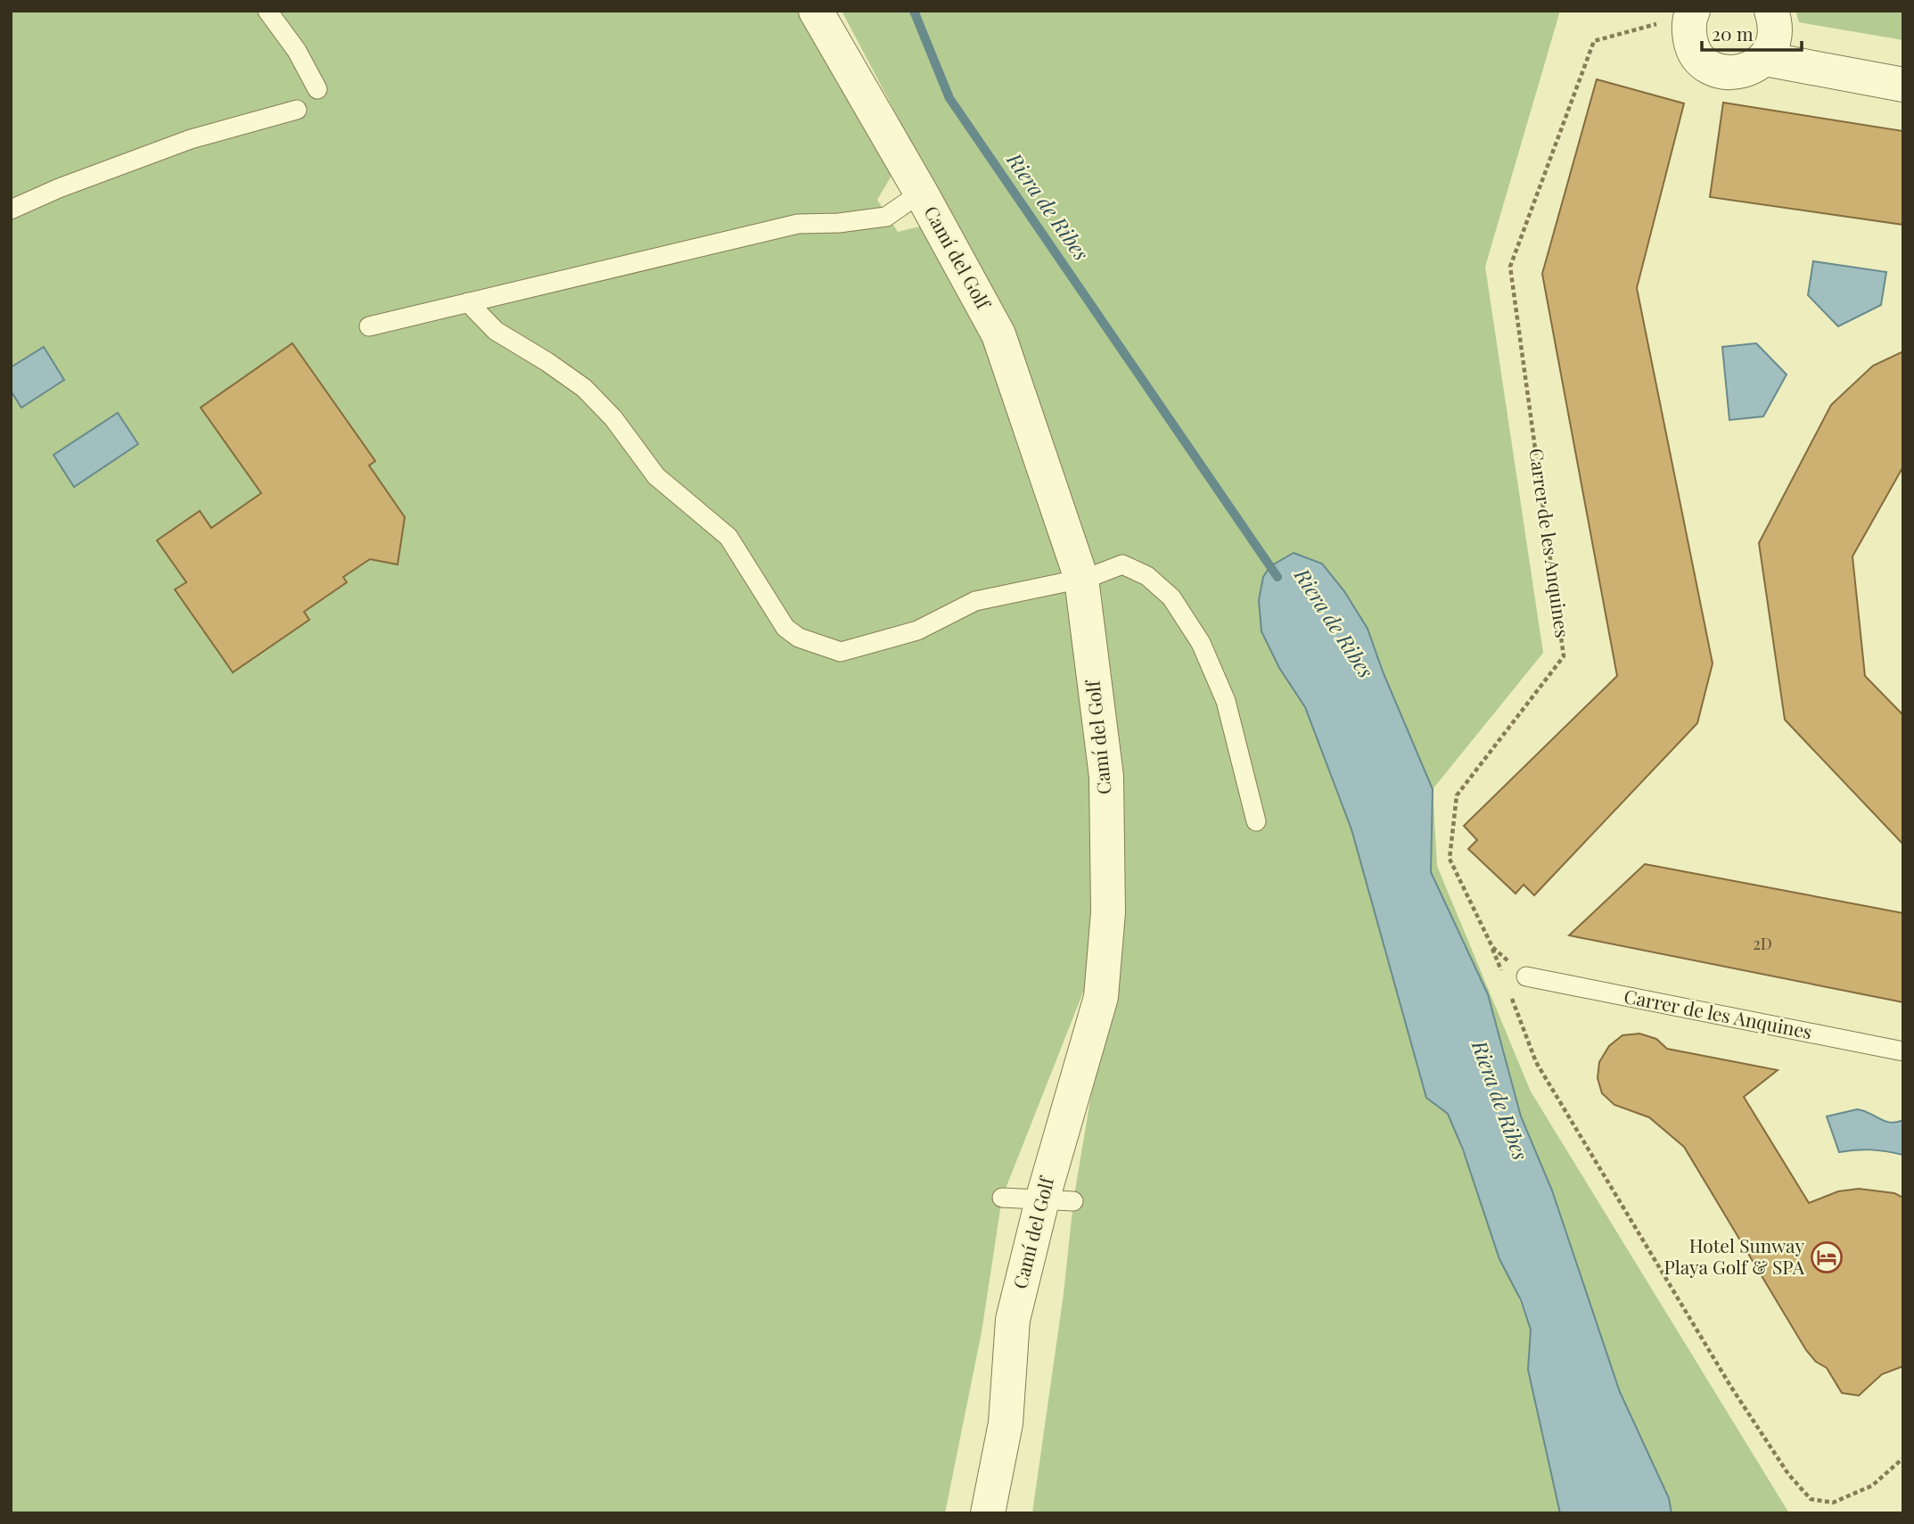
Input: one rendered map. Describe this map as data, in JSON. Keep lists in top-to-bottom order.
{
  "streets": {
    "street": ["Camí del Golf"],
    "lane": ["Carrer de les Anquines"]
  },
  "water": ["Riera de Ribes"],
  "places": {
    "hotel": ["Hotel Sunway Playa Golf & SPA"]
  },
  "house_numbers": ["2D"],
  "scale_bar": "20 m"
}
